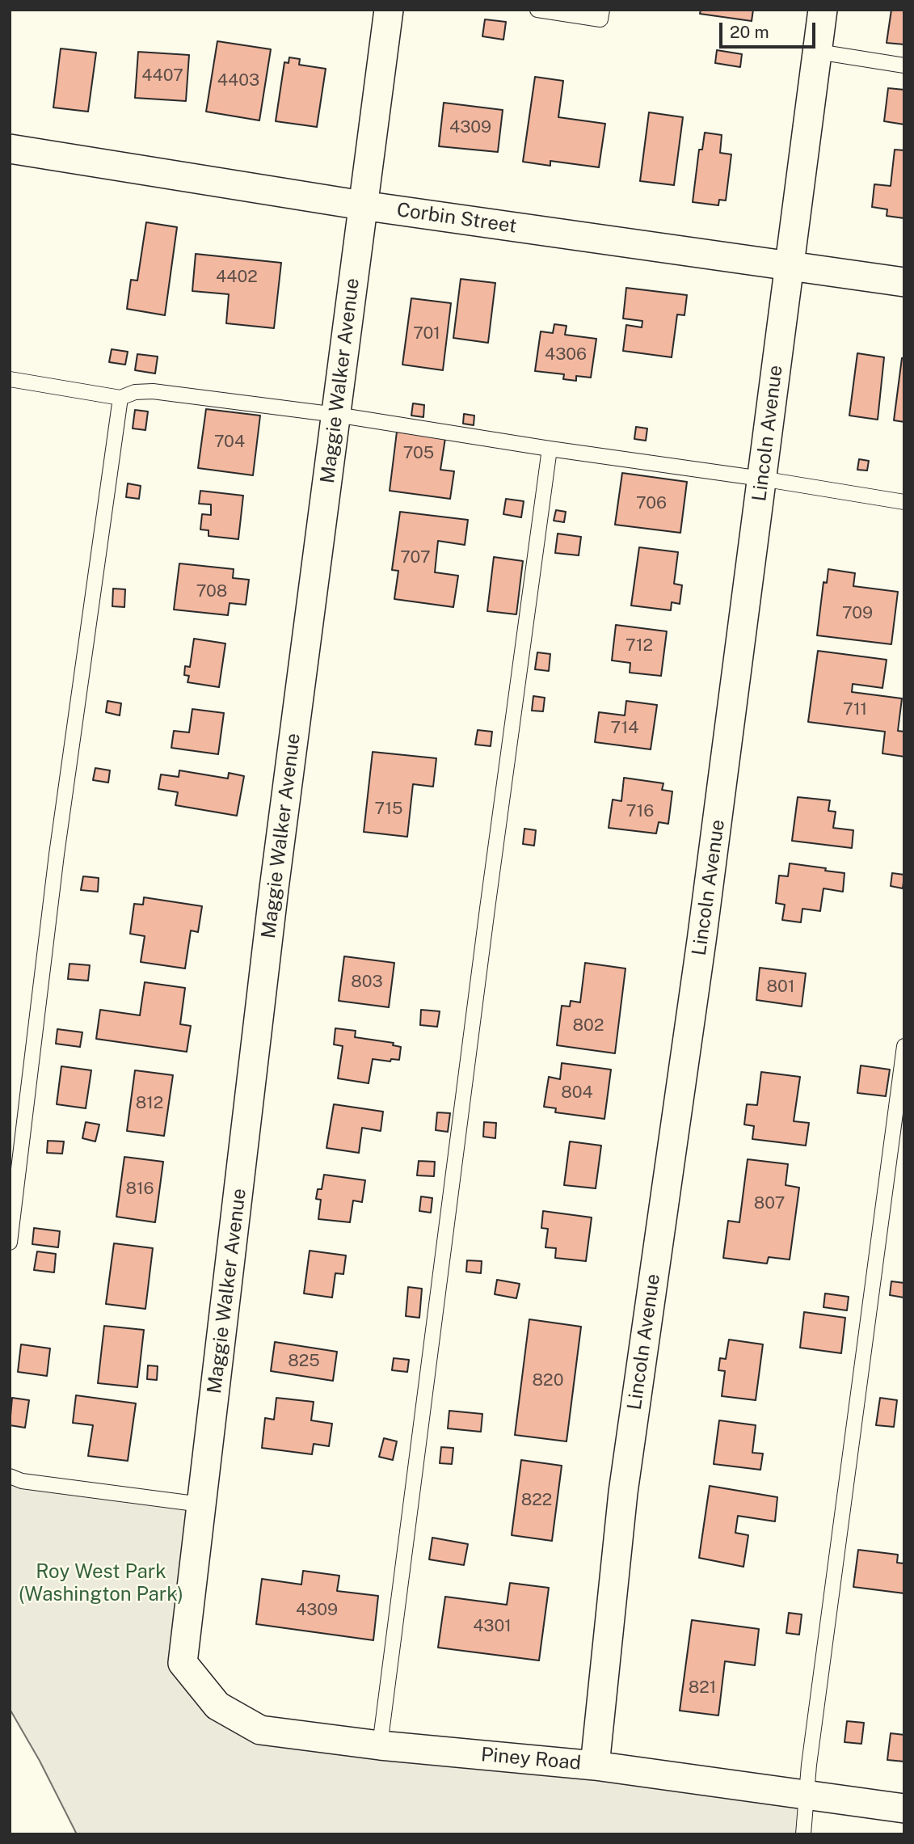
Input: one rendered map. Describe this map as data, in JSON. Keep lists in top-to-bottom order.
{
  "streets": {
    "street": [
      "Corbin Street",
      "Maggie Walker Avenue",
      "Lincoln Avenue",
      "Piney Road"
    ]
  },
  "crossings": [
    ["Corbin Street", "Maggie Walker Avenue"],
    ["Corbin Street", "Lincoln Avenue"],
    ["Maggie Walker Avenue", "Piney Road"],
    ["Lincoln Avenue", "Piney Road"]
  ],
  "parks": ["Roy West Park (Washington Park)"],
  "house_numbers": [
    "4407",
    "4403",
    "4309",
    "4402",
    "701",
    "4306",
    "704",
    "705",
    "706",
    "707",
    "708",
    "709",
    "712",
    "711",
    "714",
    "715",
    "716",
    "803",
    "801",
    "802",
    "804",
    "812",
    "816",
    "807",
    "825",
    "820",
    "822",
    "4309",
    "4301",
    "821"
  ],
  "scale_bar": "20 m"
}
